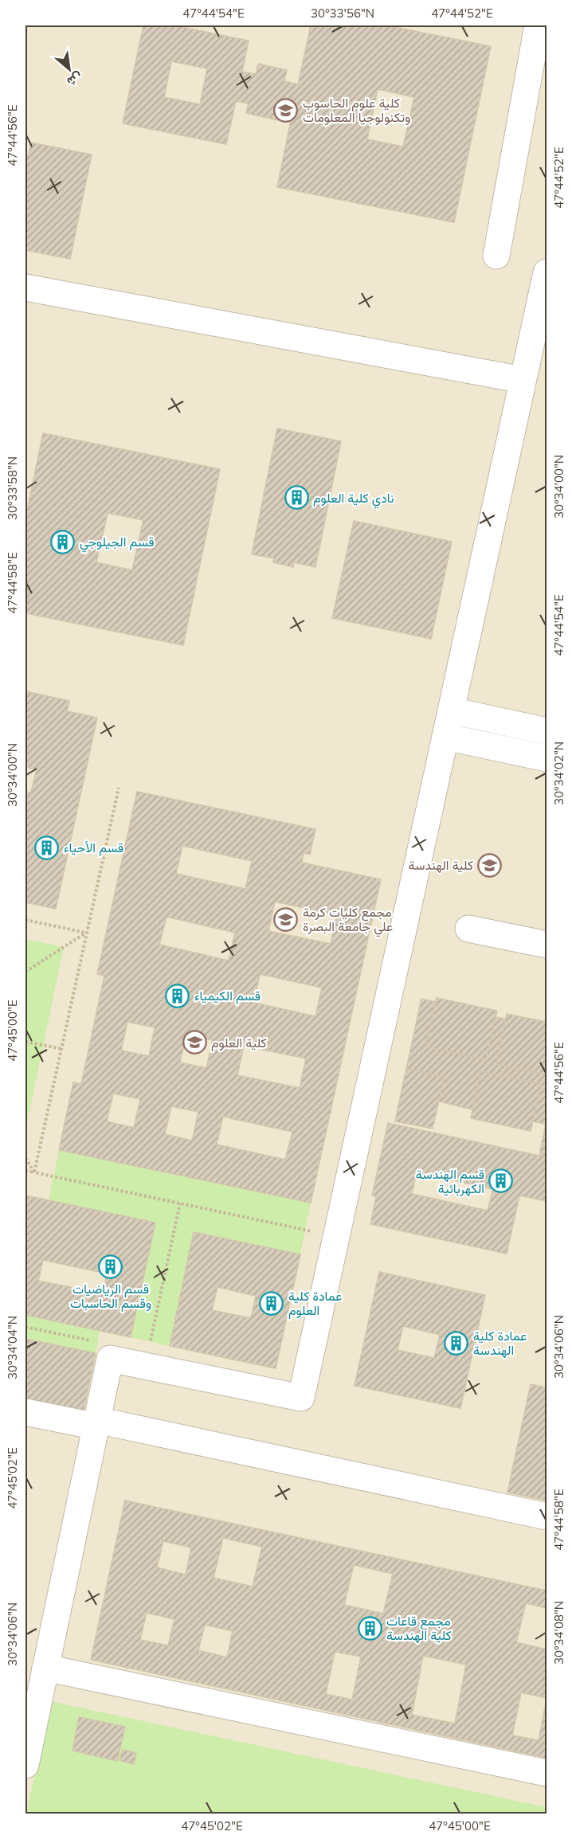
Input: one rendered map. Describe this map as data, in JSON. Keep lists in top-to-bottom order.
{
  "places": {
    "school or university": [
      "كلية علوم الحاسوب وتكنولوجيا المعلومات",
      "كلية الهندسة",
      "مجمع كليات كرمة علي جامعة البصرة",
      "كلية العلوم"
    ],
    "building": [
      "نادي كلية العلوم",
      "قسم الجيلوجي",
      "قسم الأحياء",
      "قسم الكيمياء",
      "قسم الهندسة الكهربائية",
      "قسم الرياضيات وقسم الحاسبات",
      "عمادة كلية العلوم",
      "عمادة كلية الهندسة",
      "مجمع قاعات كلية الهندسة"
    ]
  },
  "north": "bottom right",
  "coordinates": [
    "47°44'54\"E",
    "30°33'56\"N",
    "47°44'52\"E",
    "47°44'56\"E",
    "30°34'00\"N",
    "30°33'58\"N",
    "47°44'58\"E",
    "30°34'02\"N",
    "47°45'00\"E",
    "30°34'06\"N",
    "30°34'04\"N",
    "47°45'02\"E",
    "30°34'08\"N"
  ]
}
